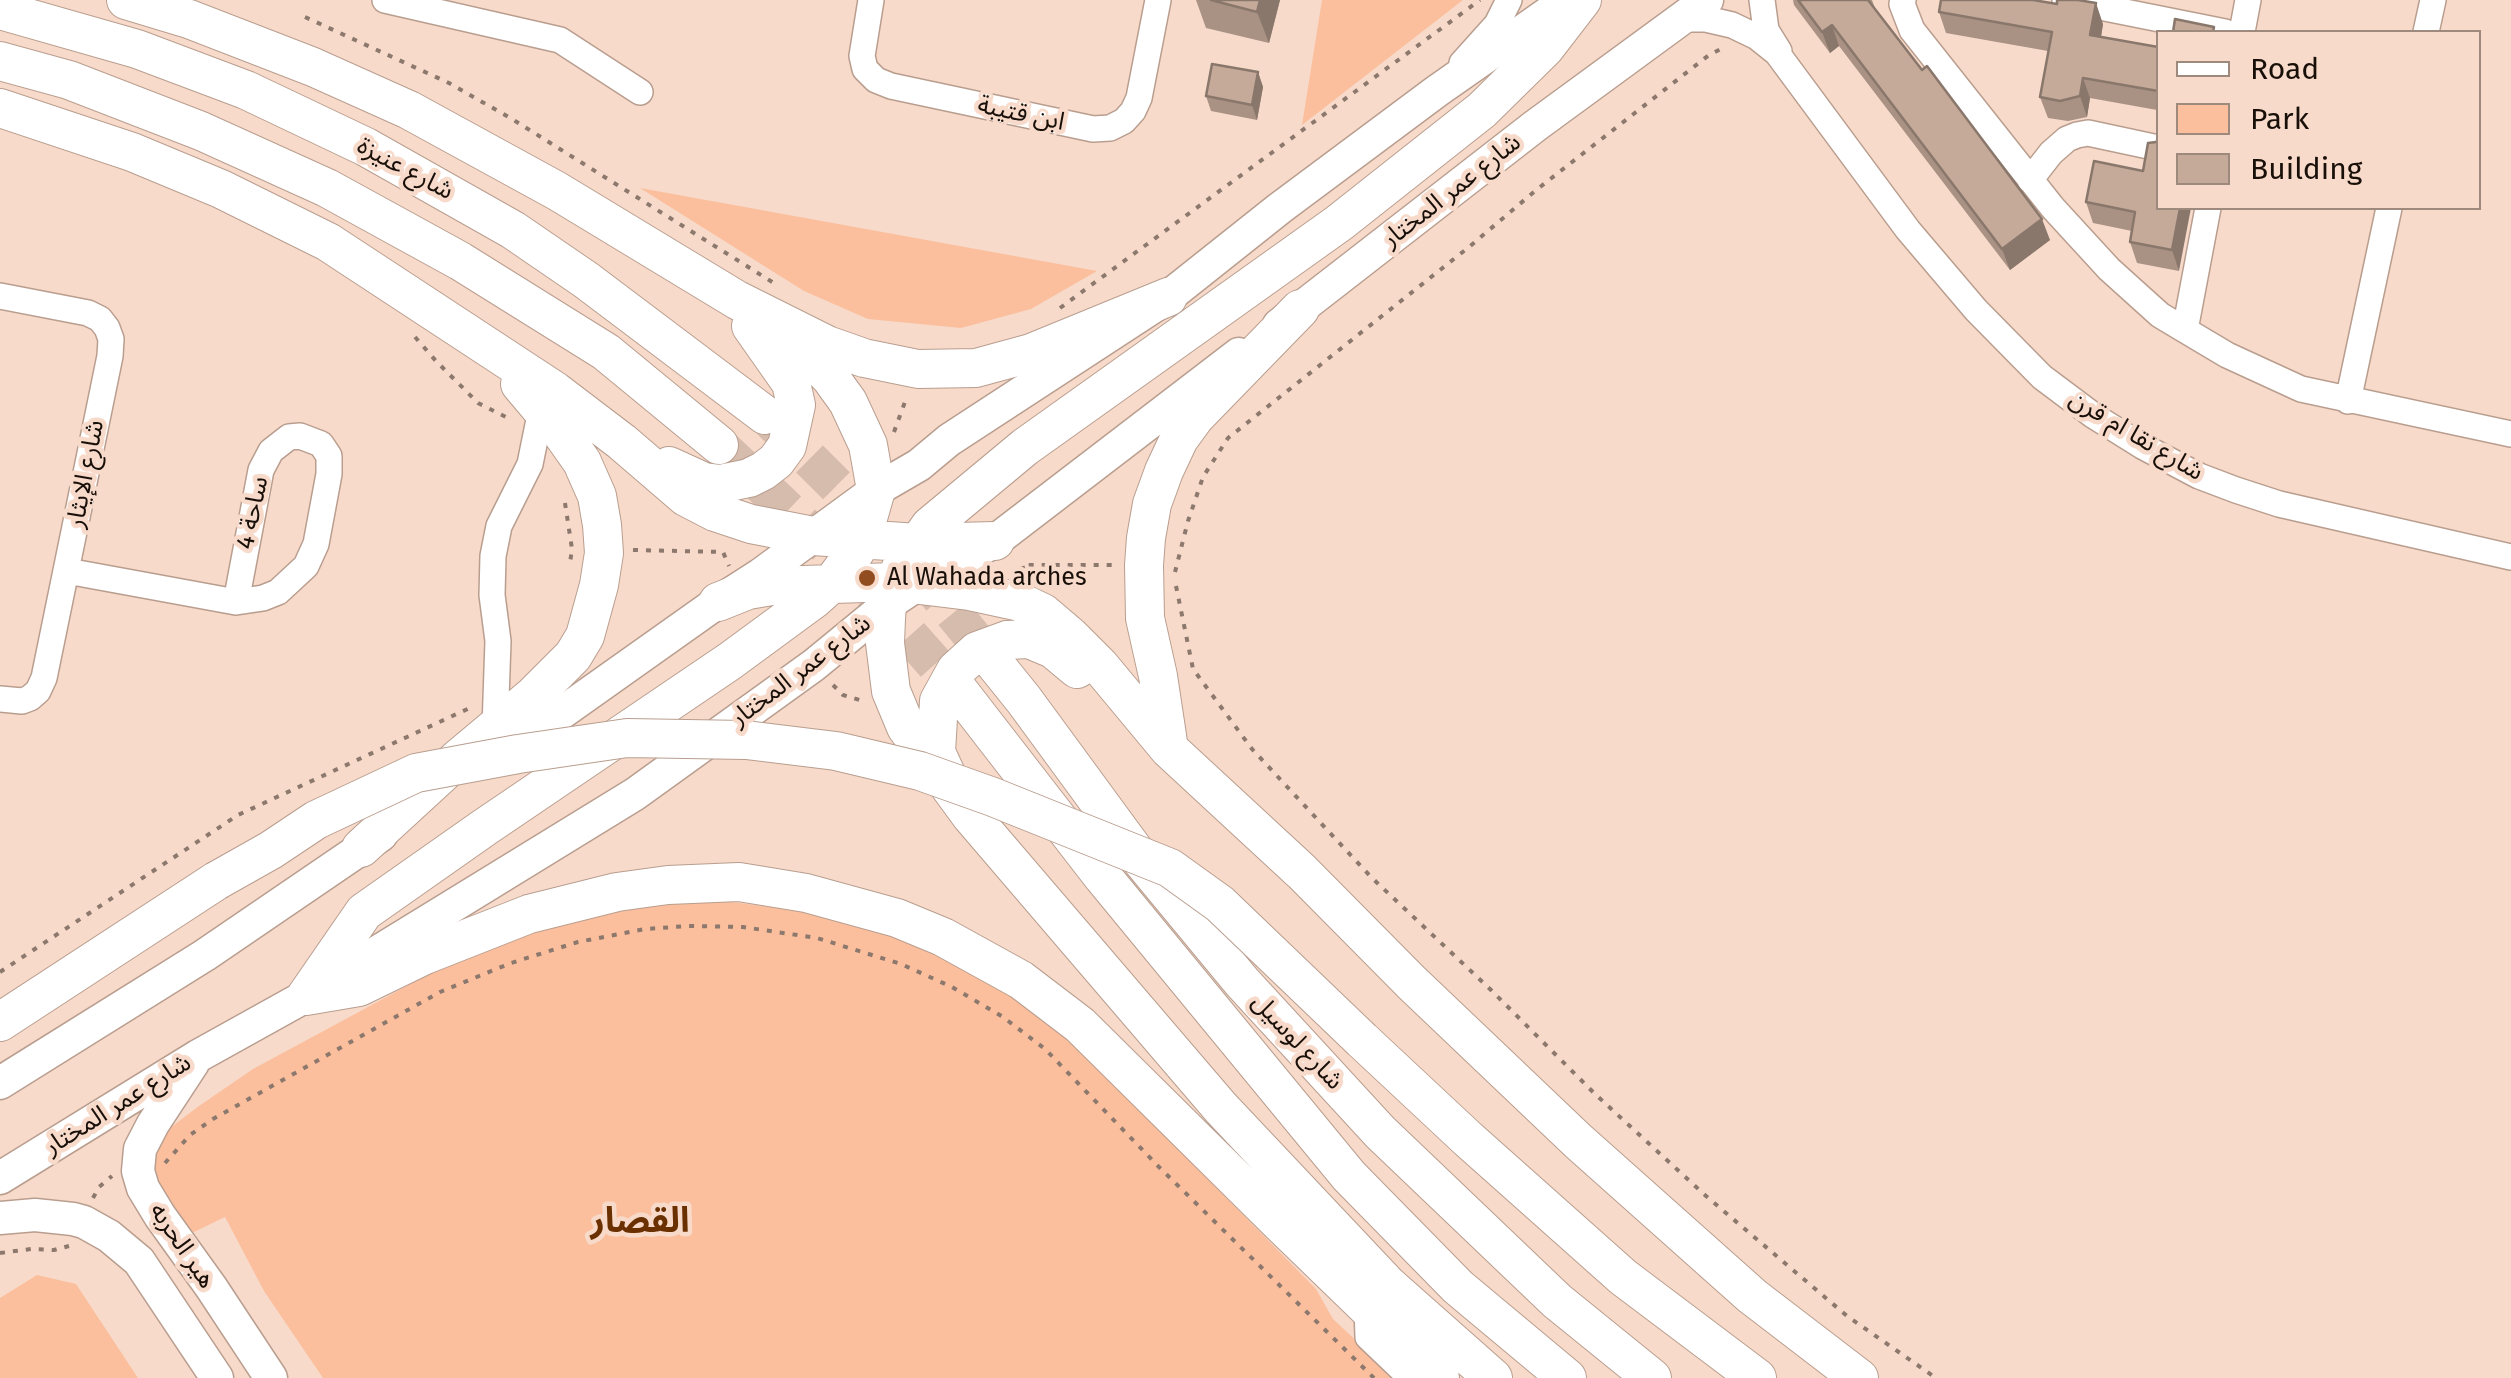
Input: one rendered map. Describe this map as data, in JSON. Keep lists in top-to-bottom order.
{
  "streets": {
    "highway": ["شارع عنيزة", "شارع لوسيل"],
    "main road": ["شارع عمر المختار", "هير الحربه"],
    "street": [
      "ابن قتيبة",
      "شارع نقا ام قرن",
      "شارع الإيثار",
      "ساحة 4"
    ]
  },
  "crossings": [
    ["شارع عمر المختار", "شارع نقا ام قرن"],
    ["شارع الإيثار", "ساحة 4"]
  ],
  "districts": ["القصار"],
  "places": ["Al Wahada arches"],
  "legend": ["Road", "Park", "Building"]
}
